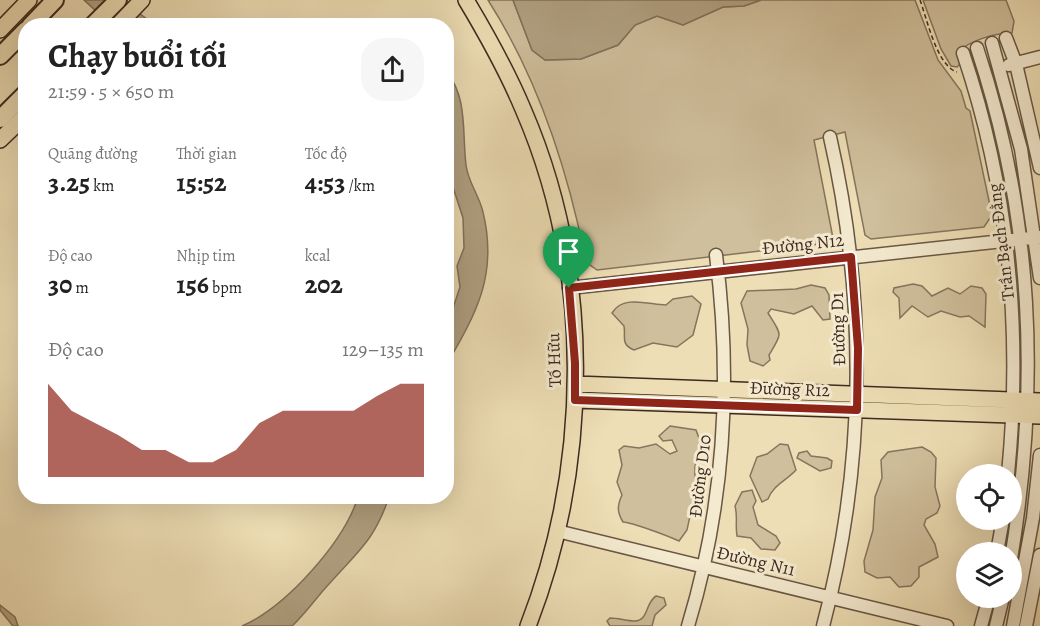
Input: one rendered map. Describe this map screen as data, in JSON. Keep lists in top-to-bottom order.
{
  "streets": {
    "main road": ["Tố Hữu", "Đường R12"],
    "street": [
      "Trần Bạch Đằng",
      "Đường N12",
      "Đường D1",
      "Đường D10",
      "Đường N11"
    ]
  },
  "crossings": [
    ["Trần Bạch Đằng", "Đường N12"],
    ["Trần Bạch Đằng", "Đường R12"],
    ["Đường N12", "Đường D1"],
    ["Đường N12", "Tố Hữu"],
    ["Đường N12", "Đường D10"],
    ["Đường D1", "Đường R12"],
    ["Đường D1", "Đường N11"],
    ["Tố Hữu", "Đường R12"],
    ["Tố Hữu", "Đường N11"],
    ["Đường R12", "Đường D10"],
    ["Đường D10", "Đường N11"]
  ],
  "page": {
    "heading": ["Chạy buổi tối", "21:59 · 5 × 650 m"],
    "stats": [
      ["Quãng đường", "3.25 km"],
      ["Thời gian", "15:52"],
      ["Tốc độ", "4:53 /km"],
      ["Độ cao", "30 m"],
      ["Nhịp tim", "156 bpm"],
      ["kcal", "202"]
    ],
    "chart": ["Độ cao", "129–135 m"]
  }
}
